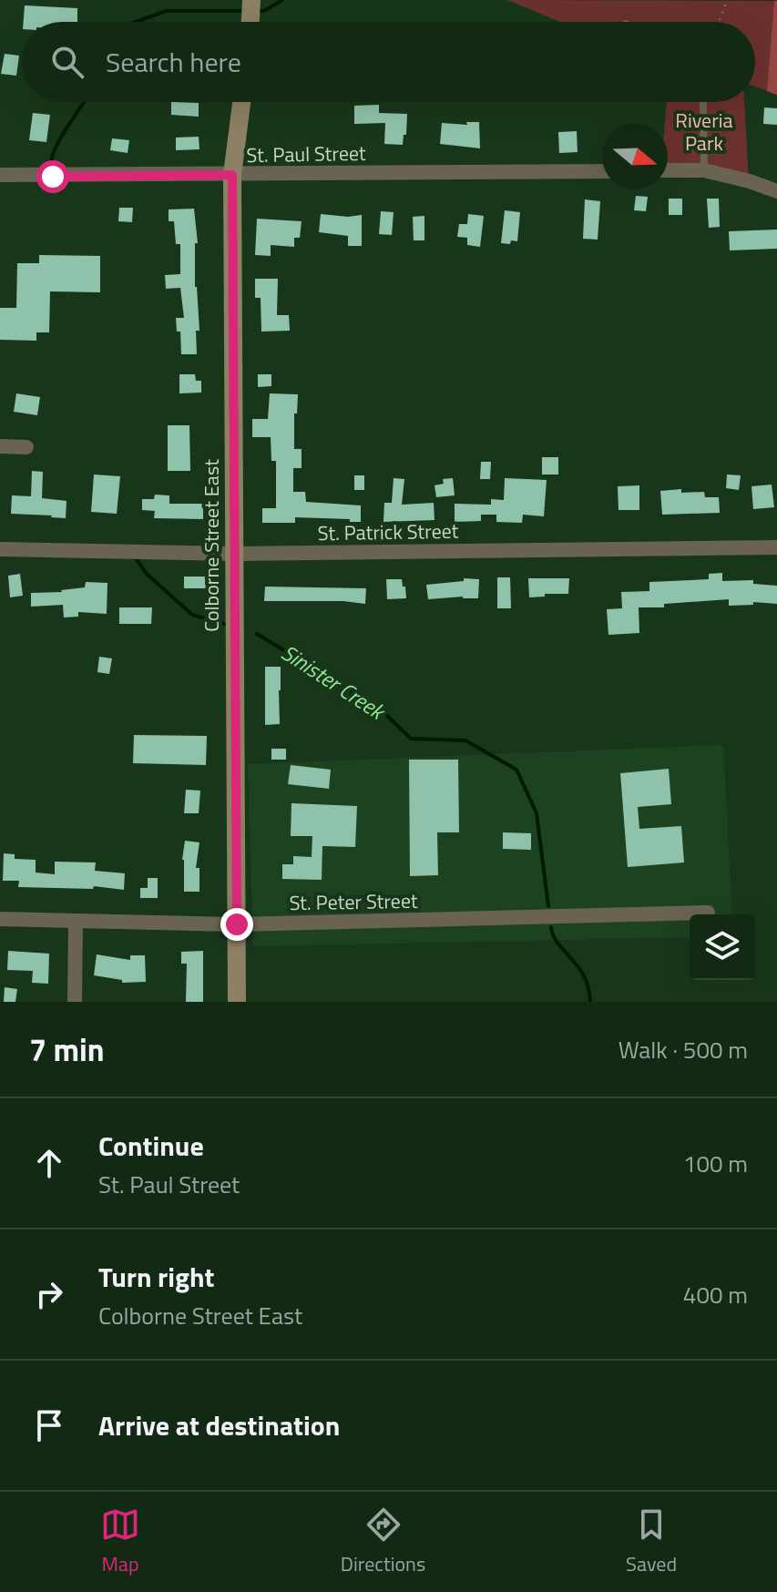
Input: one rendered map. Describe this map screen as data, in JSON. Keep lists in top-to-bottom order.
{
  "streets": {
    "main road": ["Colborne Street East"],
    "street": ["St. Paul Street", "St. Patrick Street", "St. Peter Street"]
  },
  "crossings": [
    ["St. Paul Street", "Colborne Street East"],
    ["St. Patrick Street", "Colborne Street East"],
    ["Colborne Street East", "St. Peter Street"]
  ],
  "water": ["Sinister Creek"],
  "parks": ["Riveria Park"],
  "north": "right",
  "page": {
    "search": "Search here",
    "heading": ["7 min", "Walk · 500 m"],
    "list": [
      ["Continue", "St. Paul Street", "100 m"],
      ["Turn right", "Colborne Street East", "400 m"],
      "Arrive at destination"
    ],
    "nav": ["Map", "Directions", "Saved"]
  }
}
